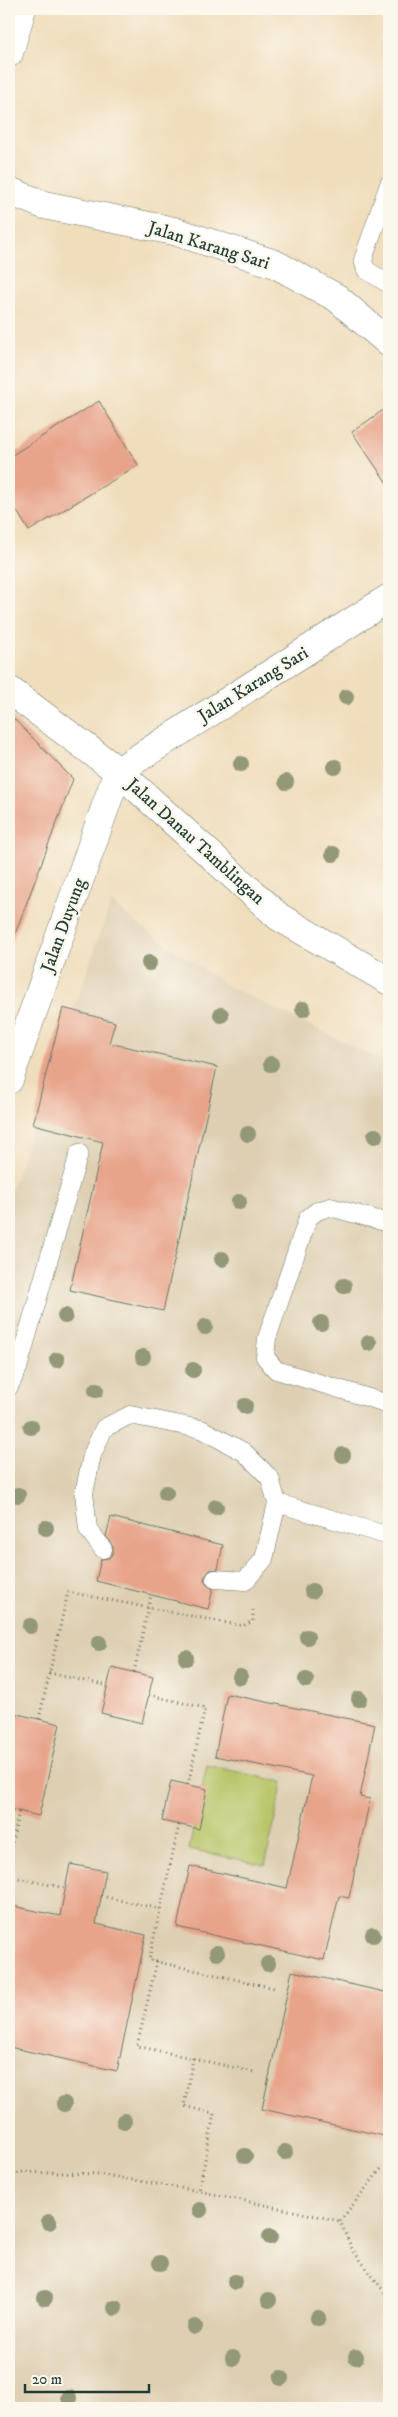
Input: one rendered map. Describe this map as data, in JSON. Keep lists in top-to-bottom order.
{
  "streets": {
    "street": ["Jalan Karang Sari", "Jalan Danau Tamblingan", "Jalan Duyung"]
  },
  "crossings": [
    ["Jalan Karang Sari", "Jalan Danau Tamblingan"],
    ["Jalan Karang Sari", "Jalan Duyung"],
    ["Jalan Danau Tamblingan", "Jalan Duyung"]
  ],
  "scale_bar": "20 m"
}
